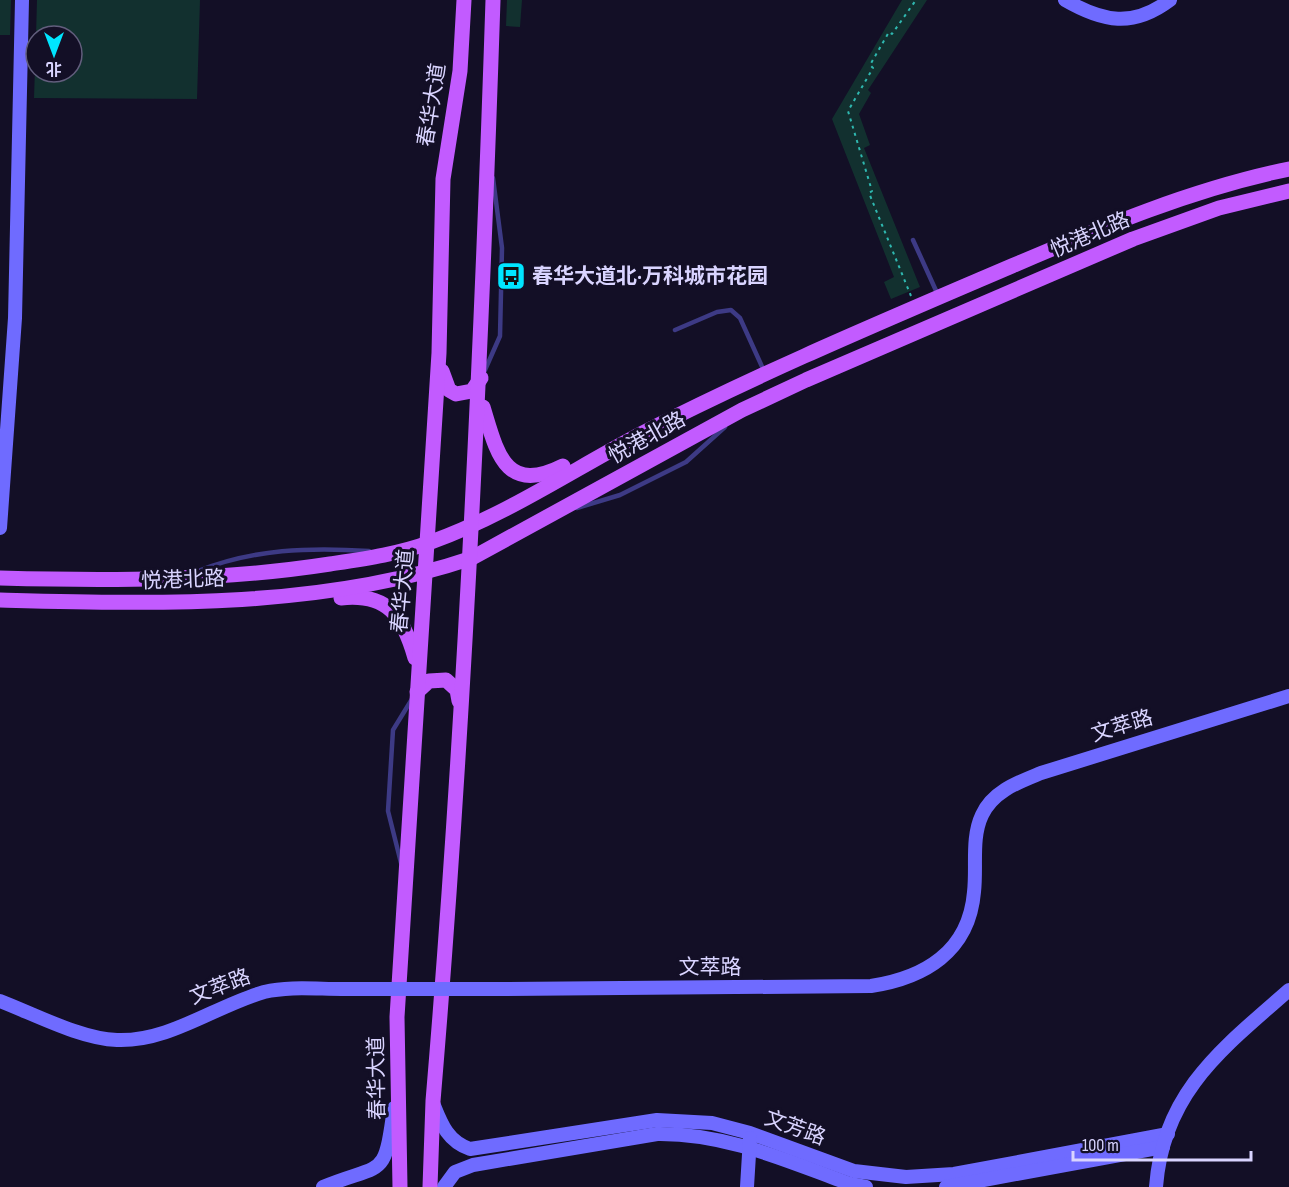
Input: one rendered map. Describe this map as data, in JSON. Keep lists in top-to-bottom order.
{
  "streets": {
    "main road": ["春华大道", "悦港北路"],
    "street": ["文萃路", "文芳路"]
  },
  "crossings": [
    ["春华大道", "悦港北路"]
  ],
  "places": {
    "bus stop": ["春华大道北·万科城市花园"]
  },
  "scale_bar": "100 m",
  "north": "bottom"
}
